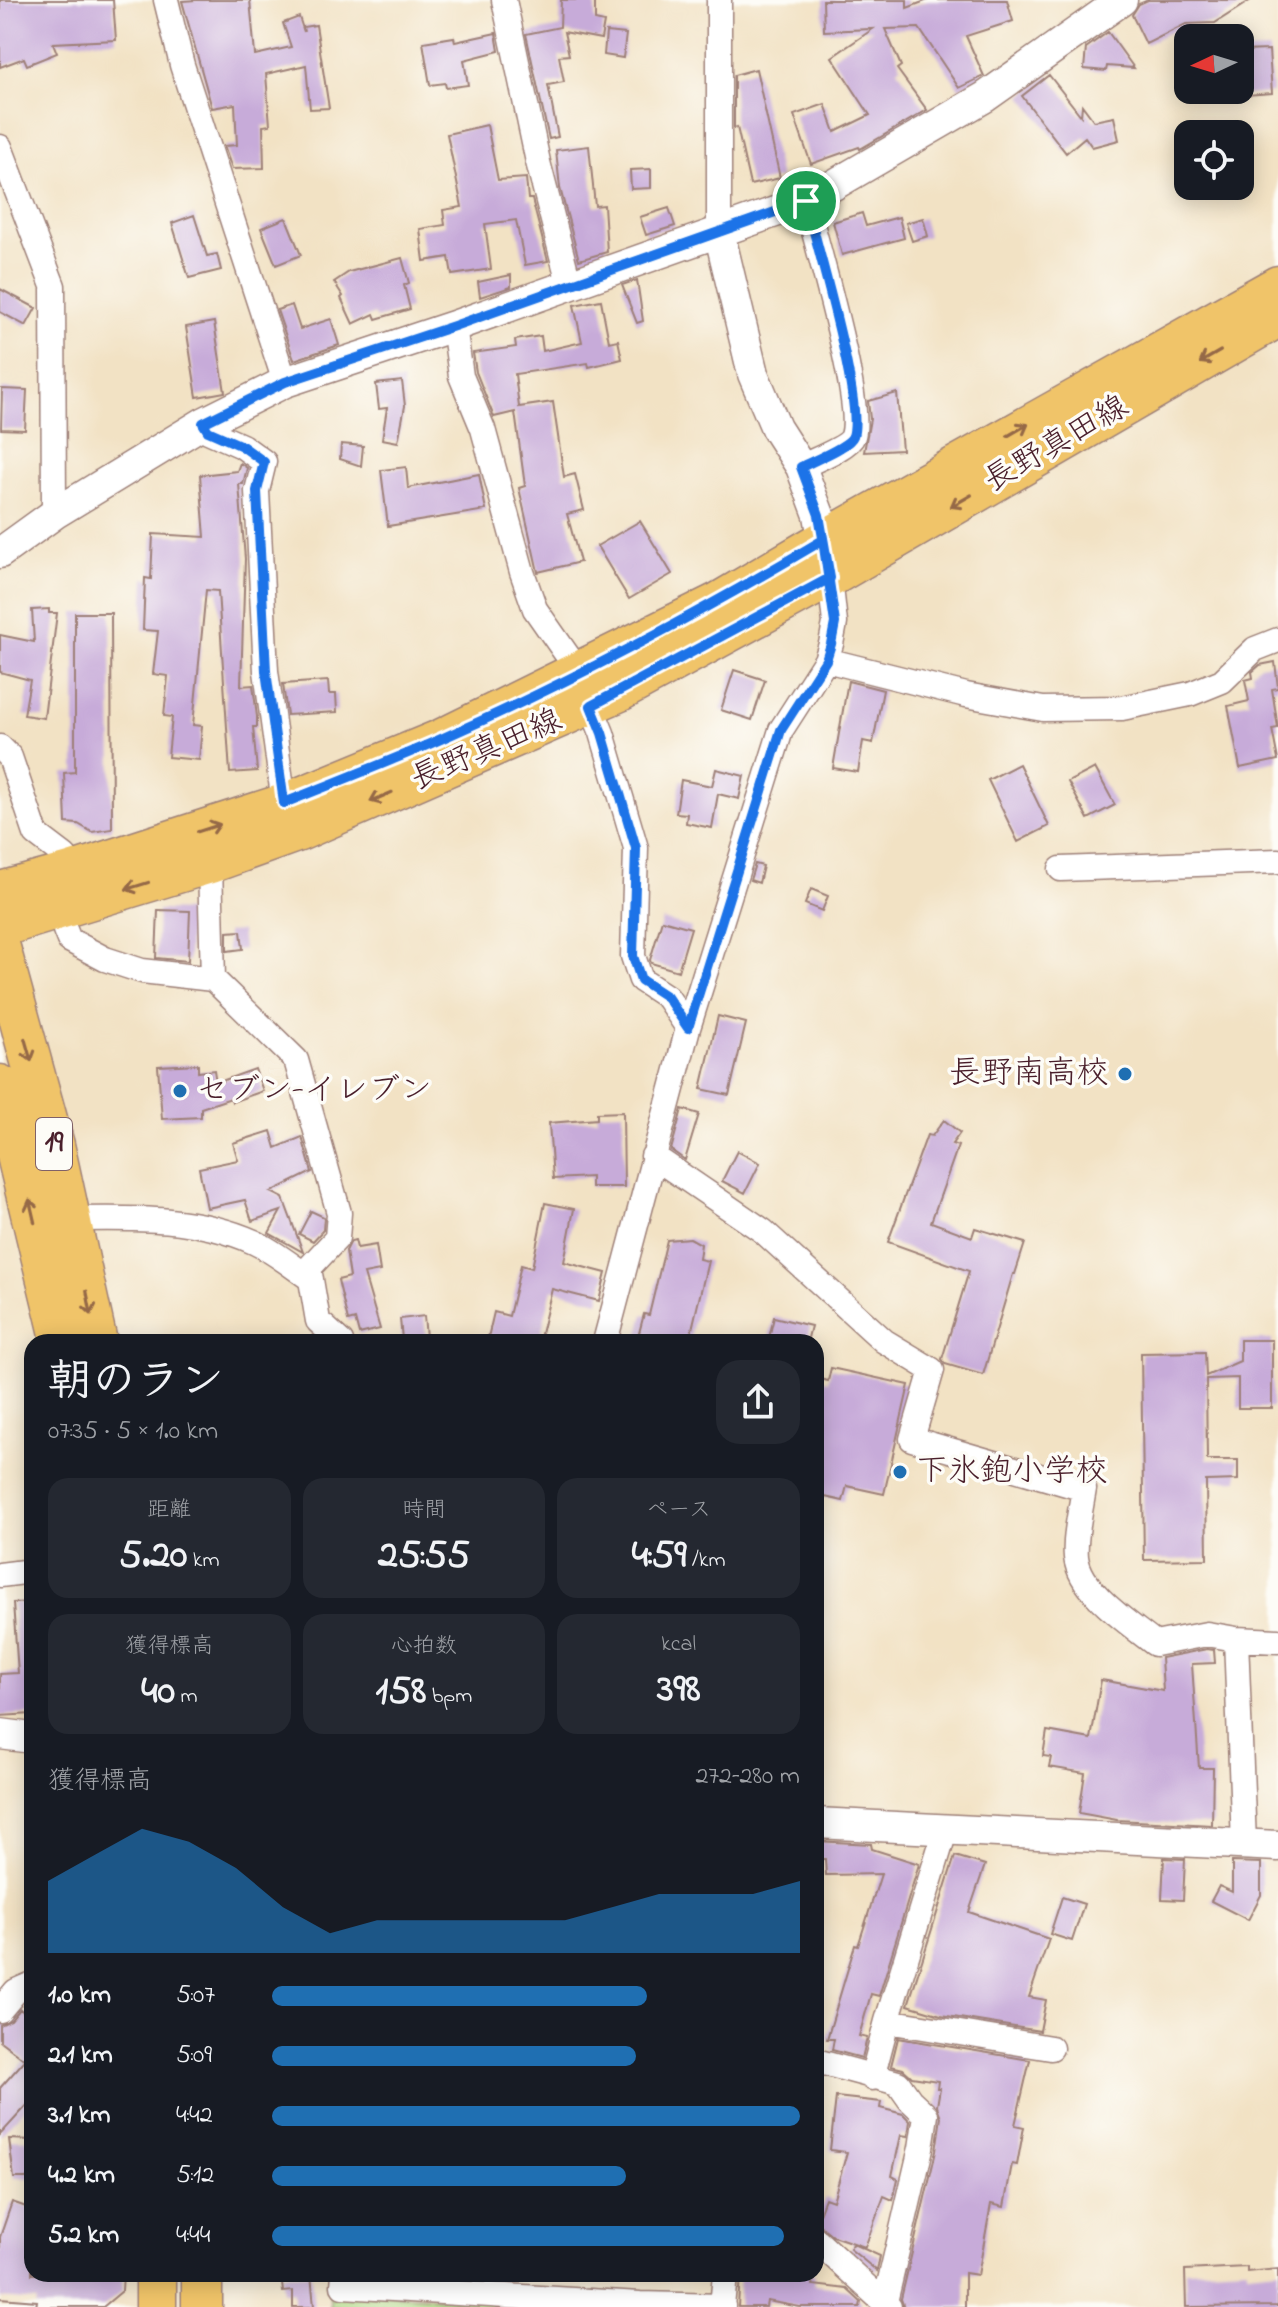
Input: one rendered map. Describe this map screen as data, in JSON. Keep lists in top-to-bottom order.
{
  "streets": {
    "highway": ["19"],
    "main road": ["長野真田線"]
  },
  "places": ["長野南高校", "セブン-イレブン", "下氷鉋小学校"],
  "north": "left",
  "page": {
    "heading": ["朝のラン", "07:35 · 5 × 1.0 km"],
    "stats": [
      ["距離", "5.20 km"],
      ["時間", "25:55"],
      ["ペース", "4:59 /km"],
      ["獲得標高", "40 m"],
      ["心拍数", "158 bpm"],
      ["kcal", "398"]
    ],
    "chart": ["獲得標高", "272–280 m"],
    "list": [
      {
        "name": "1.0 km",
        "note": "5:07"
      },
      {
        "name": "2.1 km",
        "note": "5:09"
      },
      {
        "name": "3.1 km",
        "note": "4:42"
      },
      {
        "name": "4.2 km",
        "note": "5:12"
      },
      {
        "name": "5.2 km",
        "note": "4:44"
      }
    ]
  }
}
